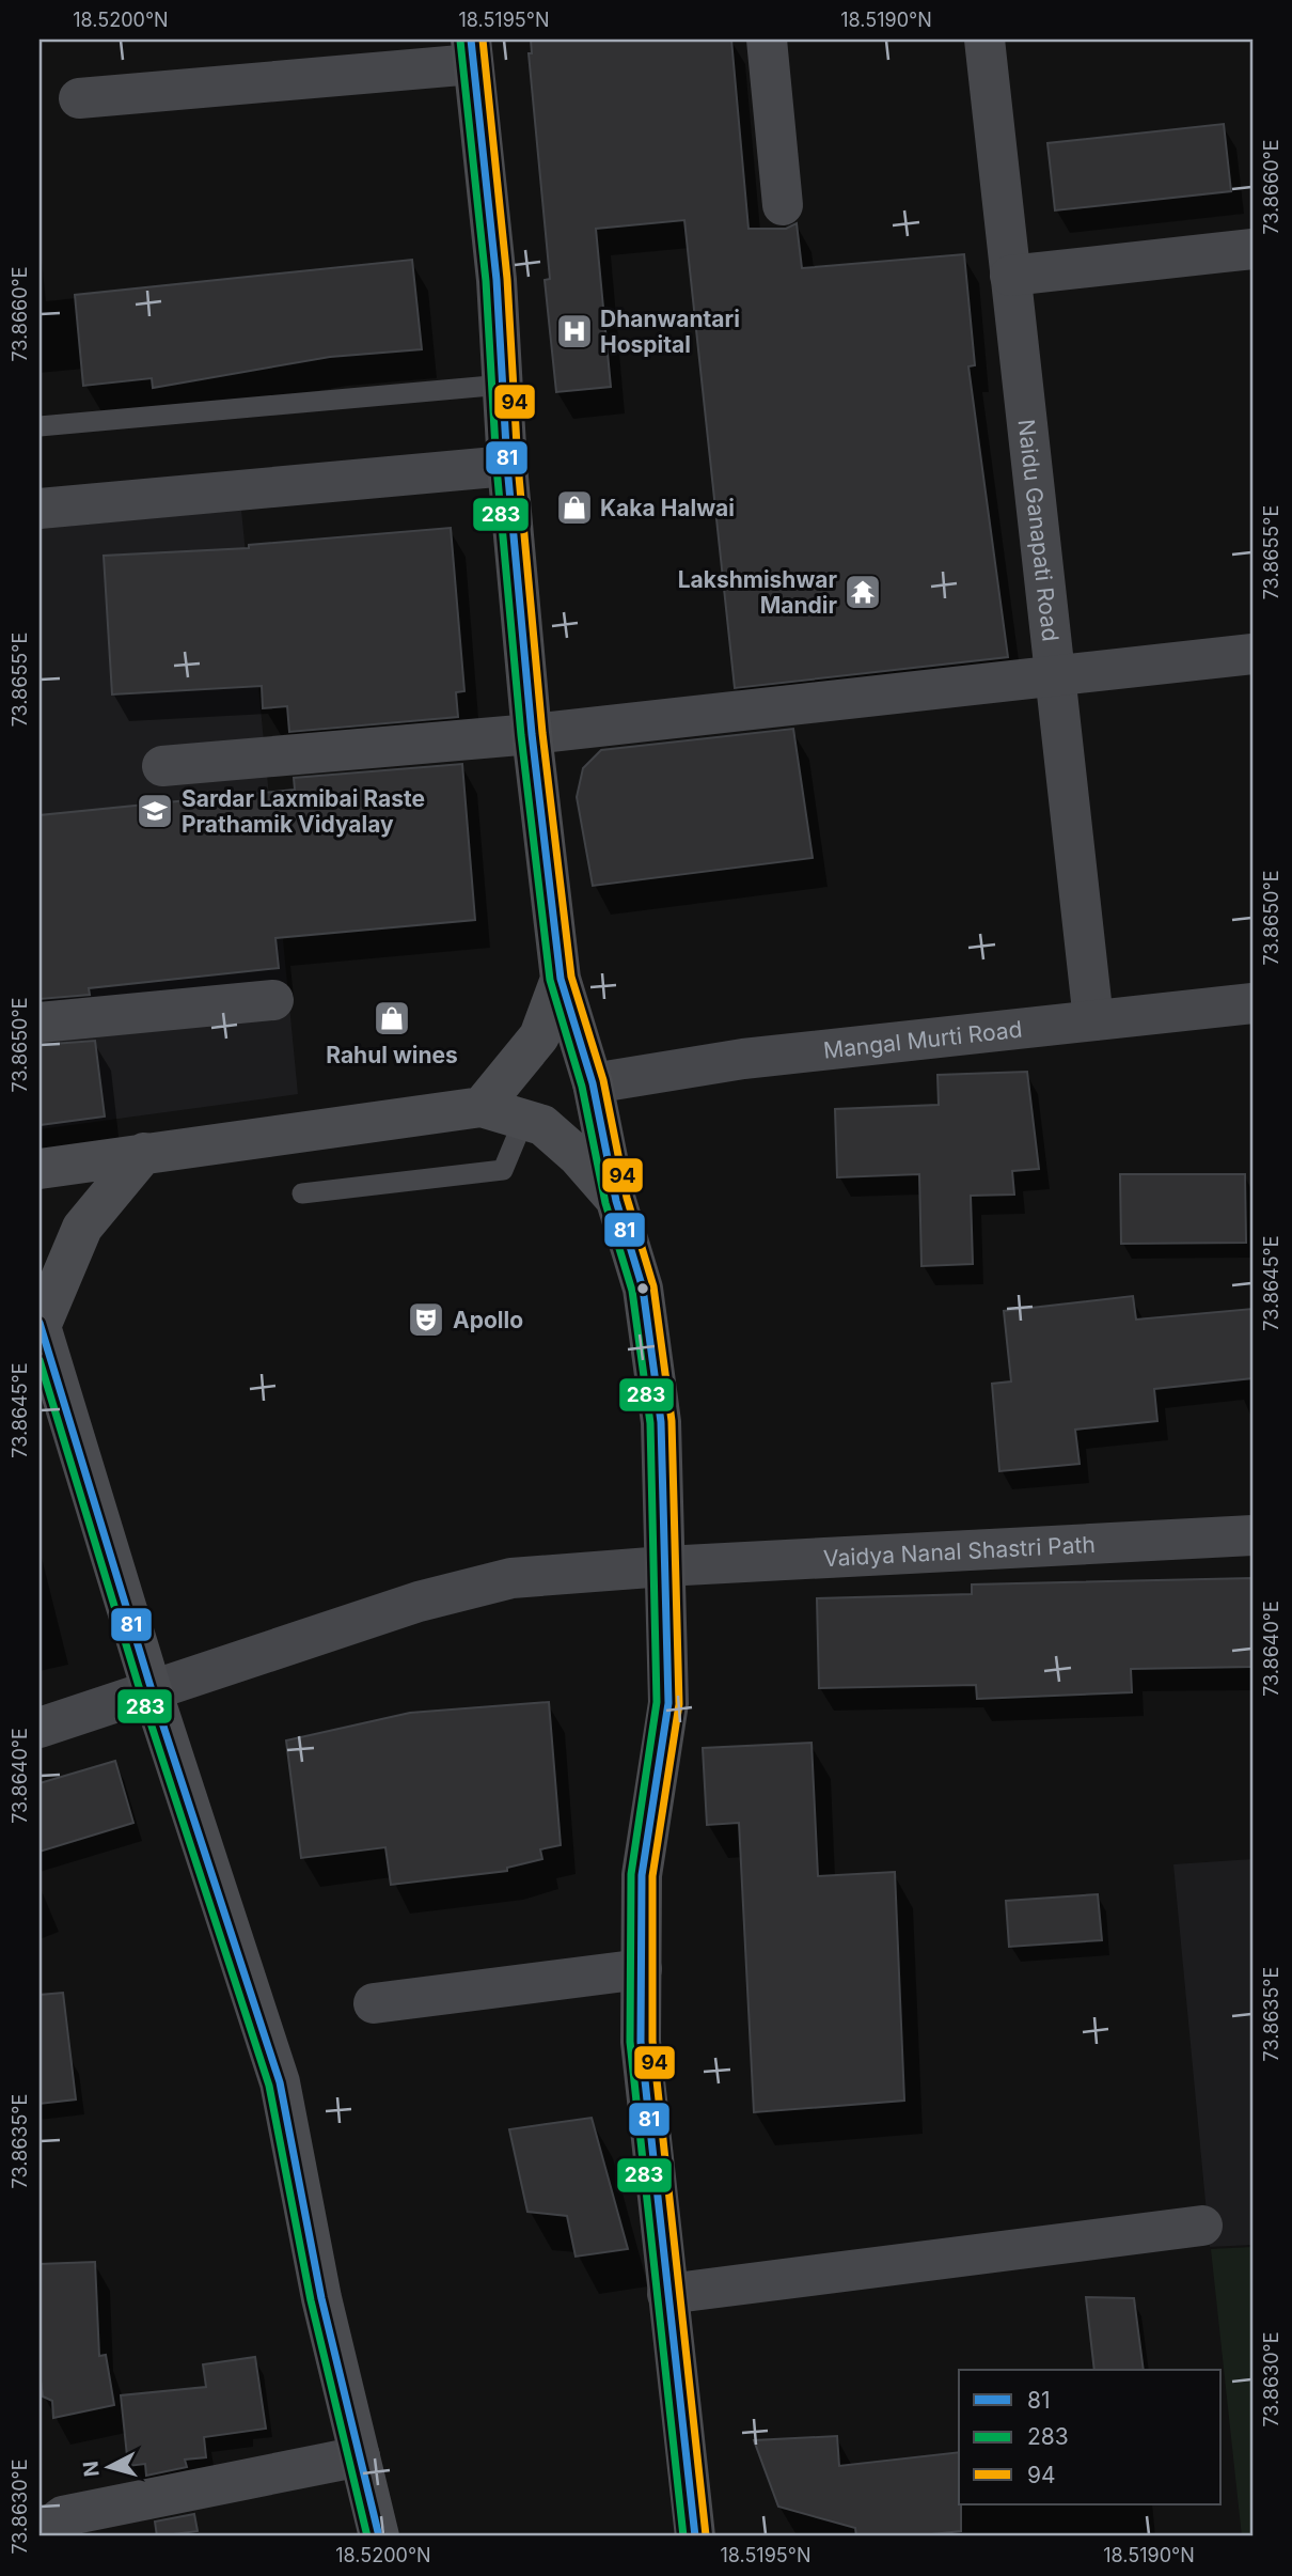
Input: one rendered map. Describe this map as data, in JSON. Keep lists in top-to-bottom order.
{
  "streets": {
    "street": ["Naidu Ganapati Road", "Mangal Murti Road", "Vaidya Nanal Shastri Path"]
  },
  "crossings": [
    ["Naidu Ganapati Road", "Mangal Murti Road"]
  ],
  "places": {
    "hospital": ["Dhanwantari Hospital"],
    "shop": ["Kaka Halwai", "Rahul wines"],
    "temple": ["Lakshmishwar Mandir"],
    "school or university": ["Sardar Laxmibai Raste Prathamik Vidyalay"],
    "theatre": ["Apollo"]
  },
  "lines": ["transit line 81", "transit line 94", "transit line 283"],
  "legend": ["81", "283", "94"],
  "north": "left",
  "coordinates": [
    "18.5200°N",
    "18.5195°N",
    "18.5190°N",
    "73.8660°E",
    "73.8655°E",
    "73.8650°E",
    "73.8645°E",
    "73.8640°E",
    "73.8635°E",
    "73.8630°E"
  ]
}
